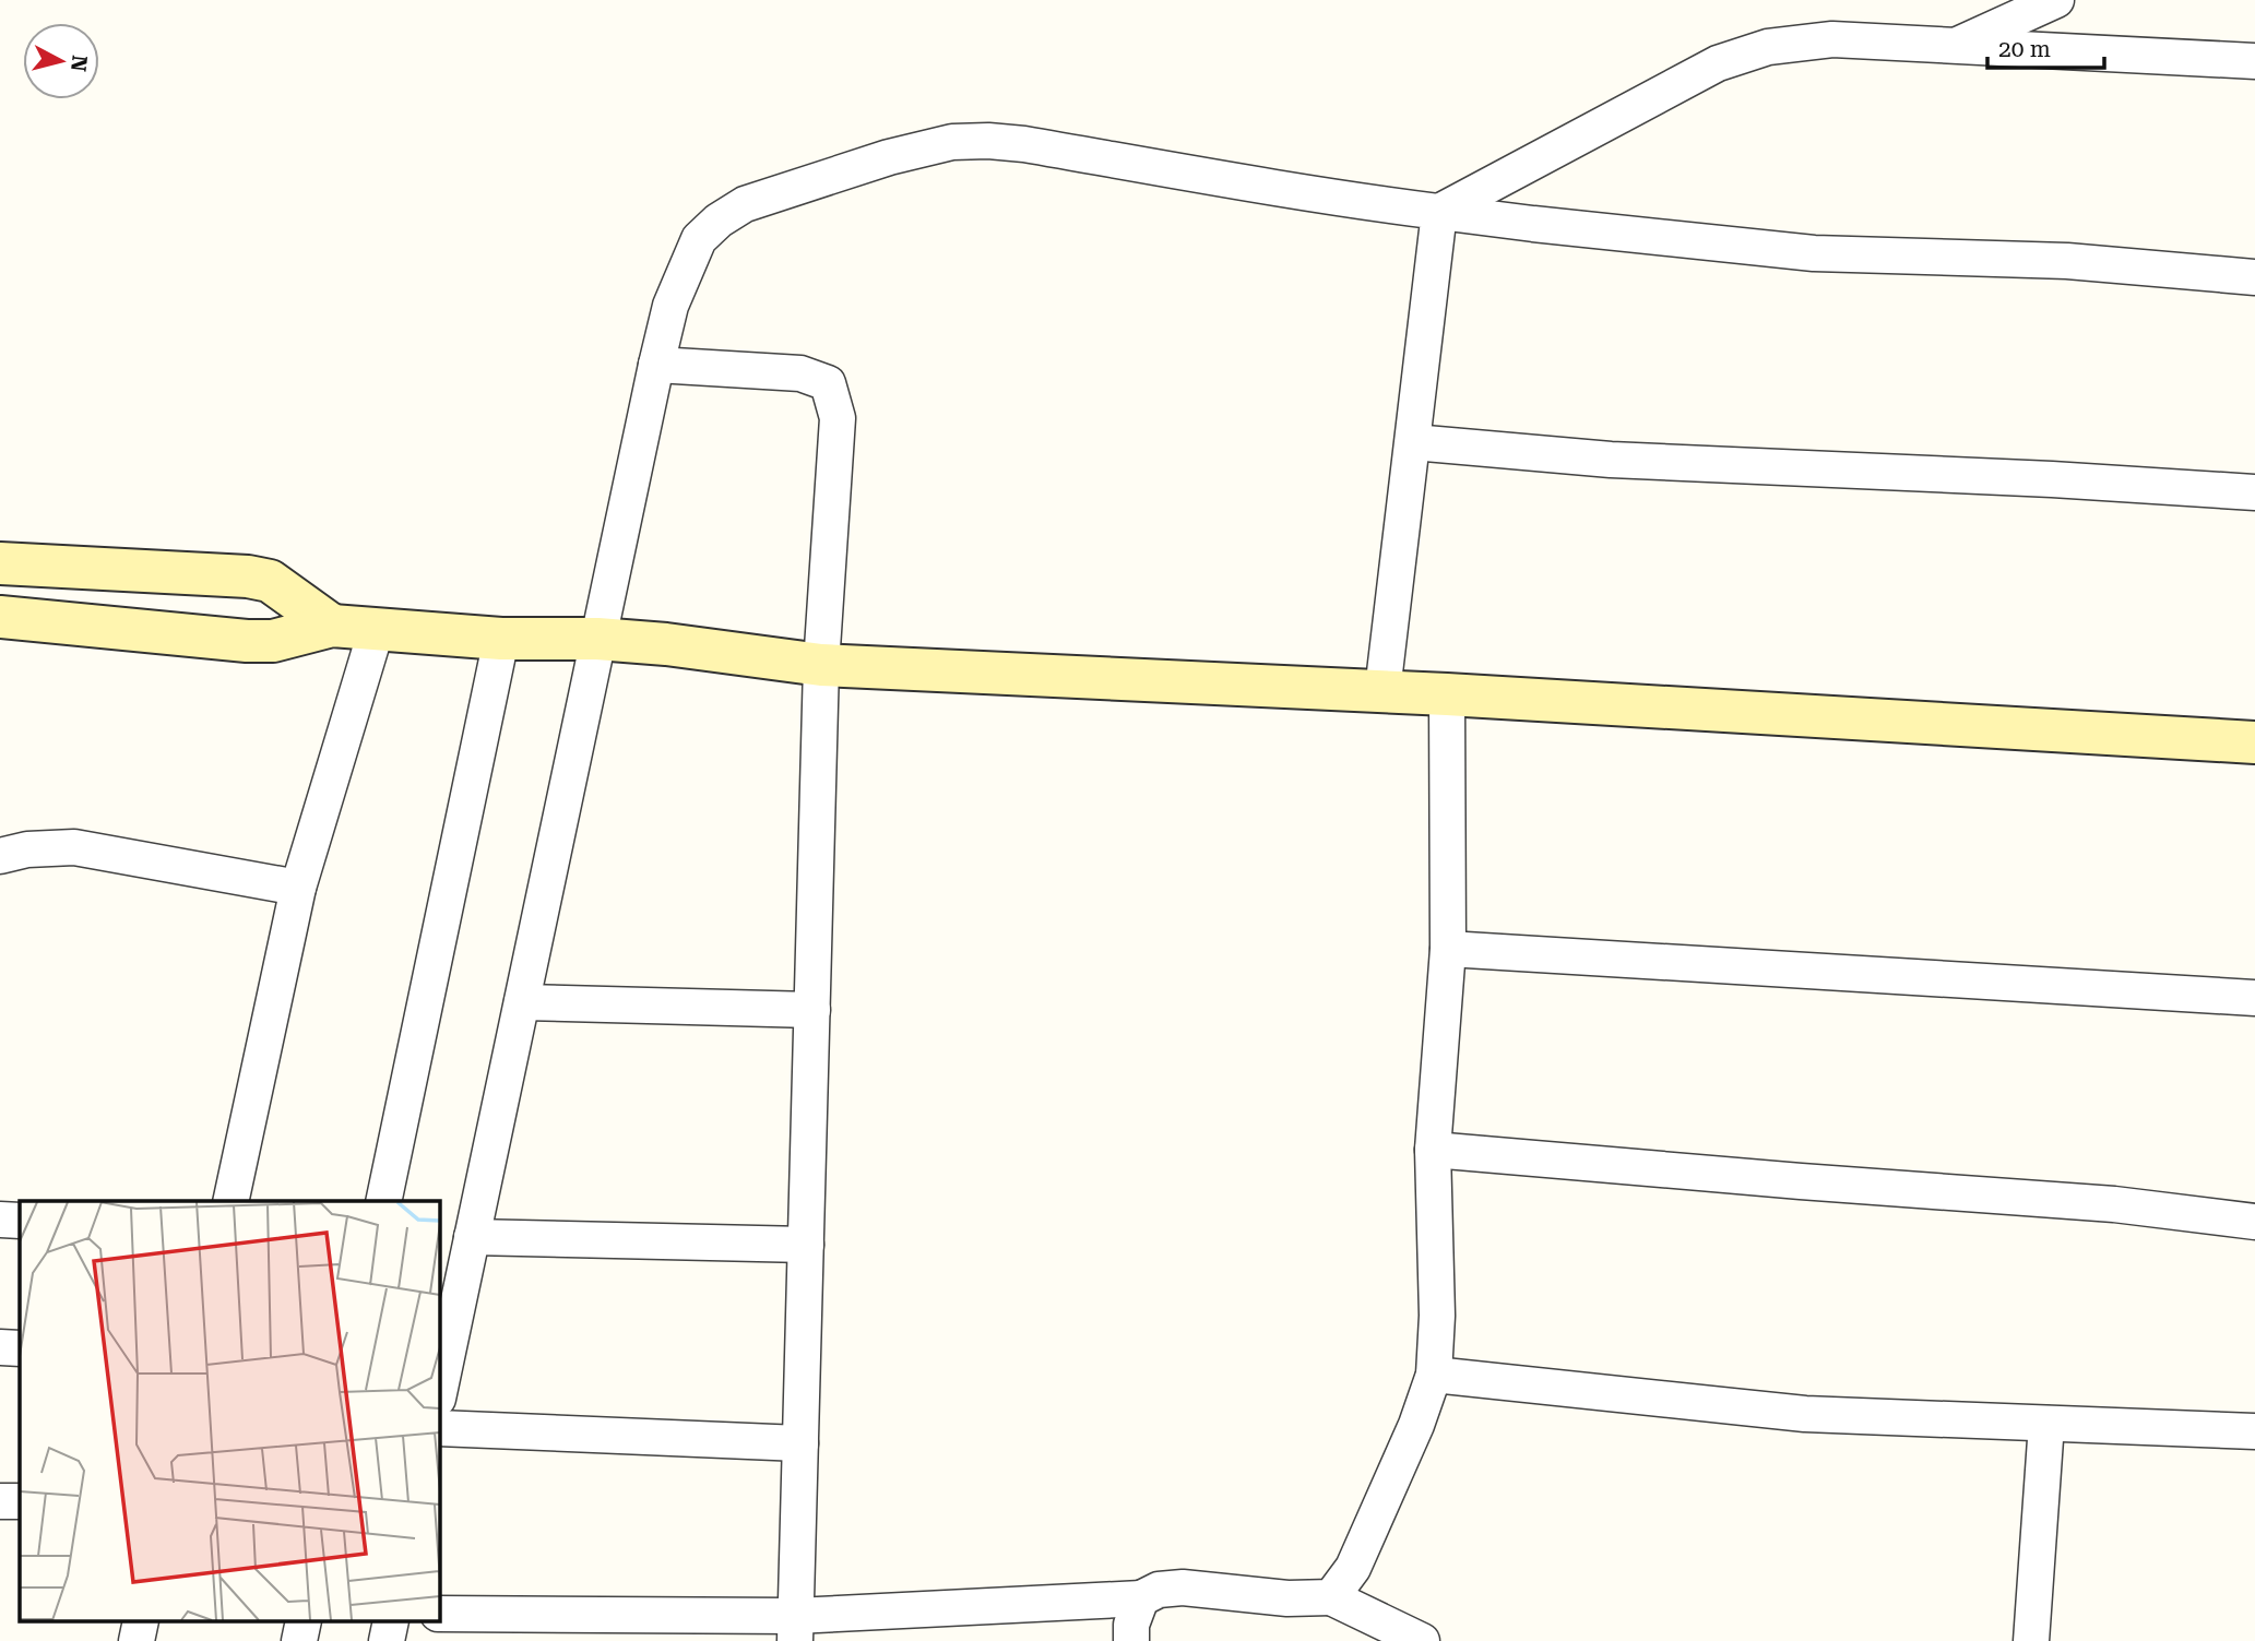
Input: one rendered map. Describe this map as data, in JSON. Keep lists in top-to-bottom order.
{
  "scale_bar": "20 m",
  "north": "right"
}
